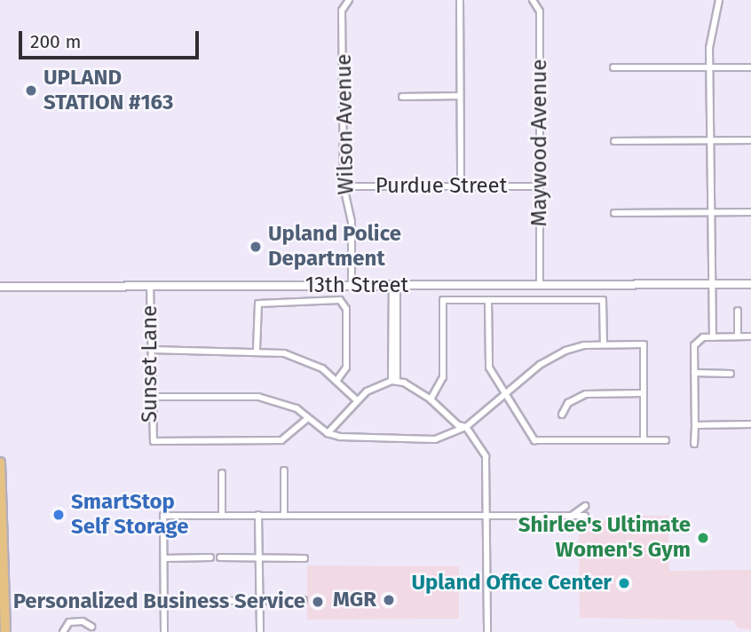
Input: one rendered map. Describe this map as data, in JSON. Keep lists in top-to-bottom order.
{
  "streets": {
    "street": [
      "Wilson Avenue",
      "Maywood Avenue",
      "Purdue Street",
      "13th Street",
      "Sunset Lane"
    ]
  },
  "crossings": [
    ["Wilson Avenue", "Purdue Street"],
    ["Wilson Avenue", "13th Street"],
    ["Maywood Avenue", "Purdue Street"],
    ["Maywood Avenue", "13th Street"],
    ["13th Street", "Sunset Lane"]
  ],
  "places": [
    "UPLAND STATION #163",
    "Upland Police Department",
    "SmartStop Self Storage",
    "Shirlee's Ultimate Women's Gym",
    "Upland Office Center",
    "MGR",
    "Personalized Business Service"
  ],
  "scale_bar": "200 m"
}
